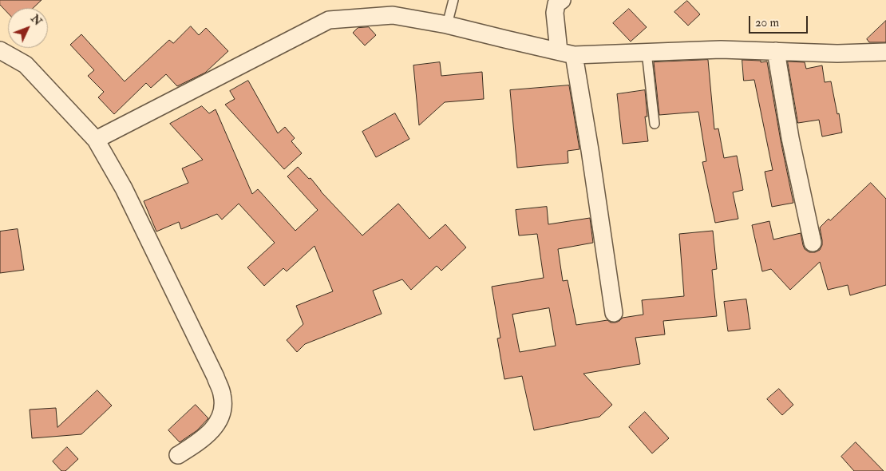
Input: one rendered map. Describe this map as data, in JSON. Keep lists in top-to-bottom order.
{
  "scale_bar": "20 m",
  "north": "top right"
}
